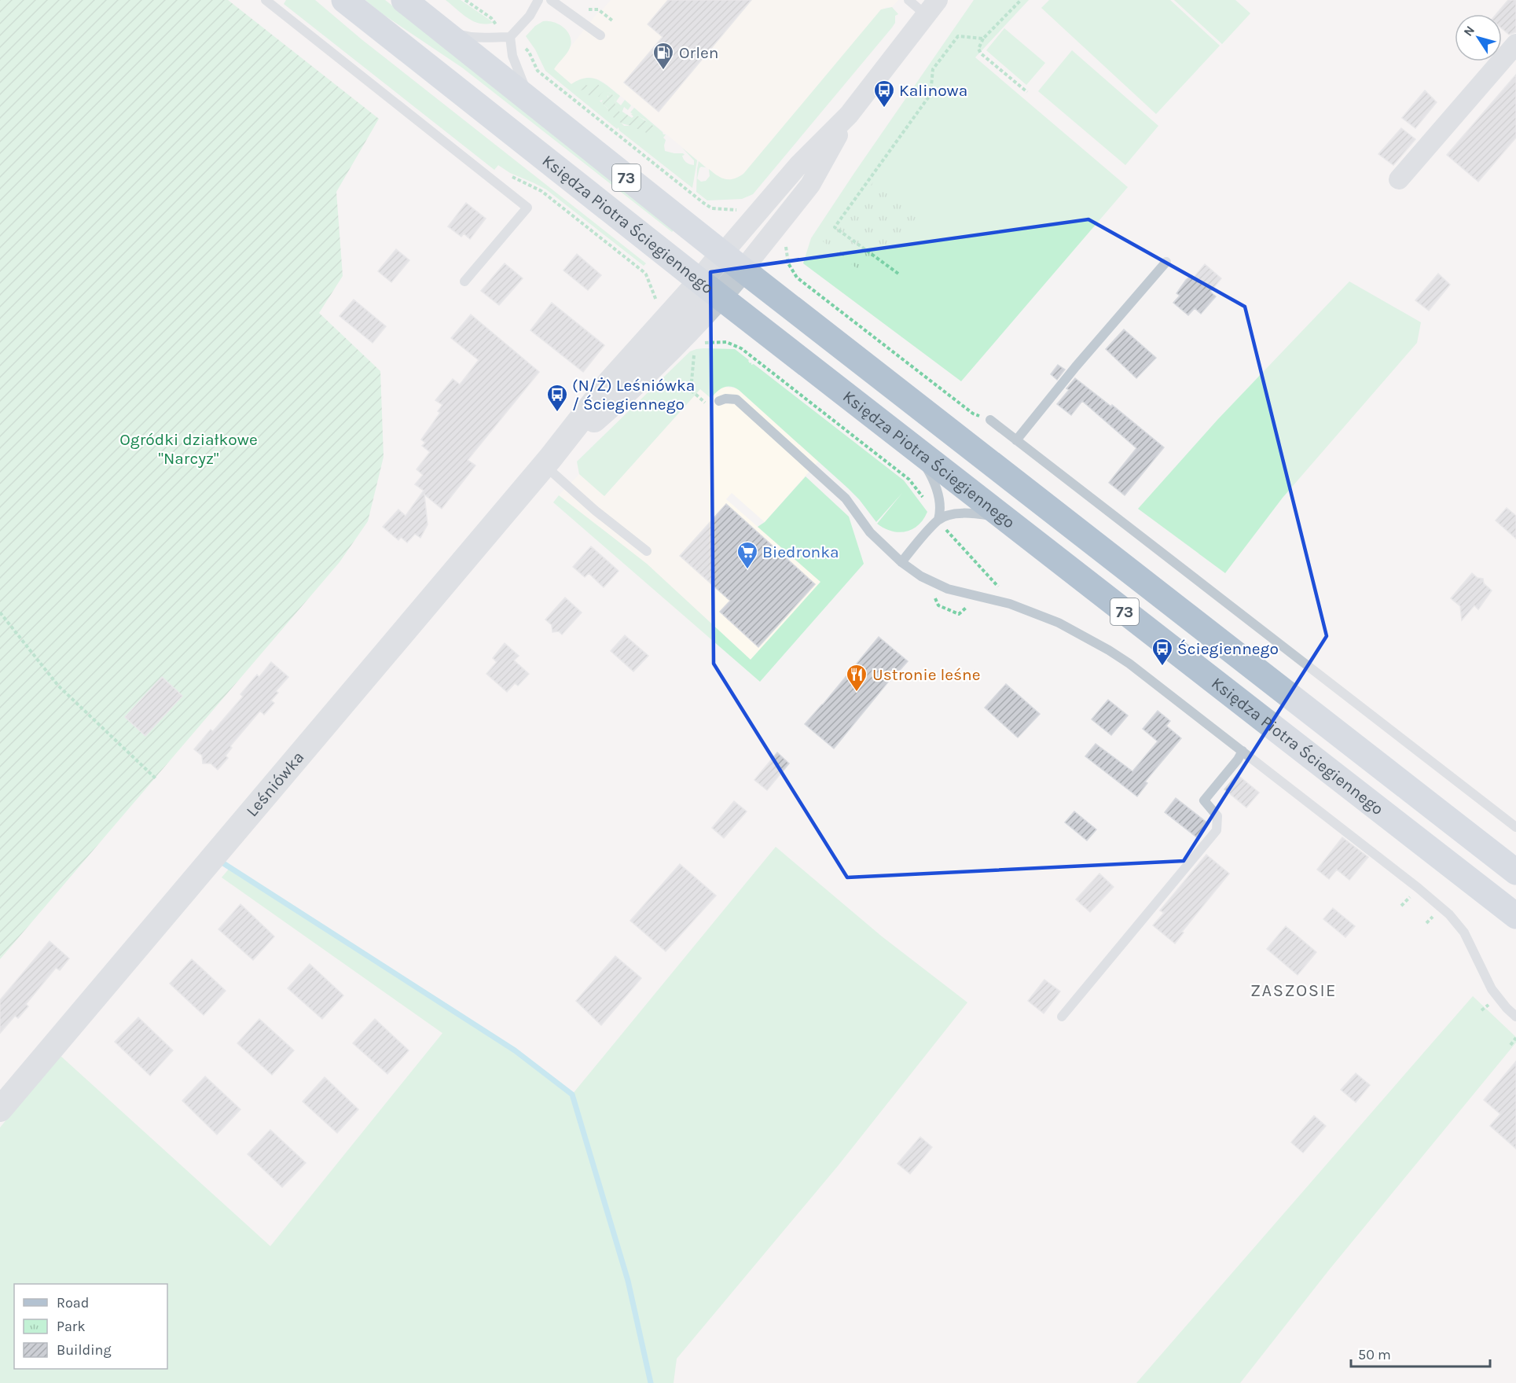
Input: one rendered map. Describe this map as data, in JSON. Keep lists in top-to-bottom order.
{
  "streets": {
    "main road": ["73", "Księdza Piotra Ściegiennego"],
    "street": ["Leśniówka"]
  },
  "crossings": [
    ["Księdza Piotra Ściegiennego", "Leśniówka"]
  ],
  "districts": ["ZASZOSIE"],
  "parks": ["Ogródki działkowe \"Narcyz\""],
  "places": {
    "fuel station": ["Orlen"],
    "bus stop": ["Kalinowa", "(N/Ż) Leśniówka / Ściegiennego", "Ściegiennego"],
    "supermarket": ["Biedronka"],
    "restaurant": ["Ustronie leśne"]
  },
  "legend": ["Road", "Park", "Building"],
  "scale_bar": "50 m",
  "north": "top left"
}
